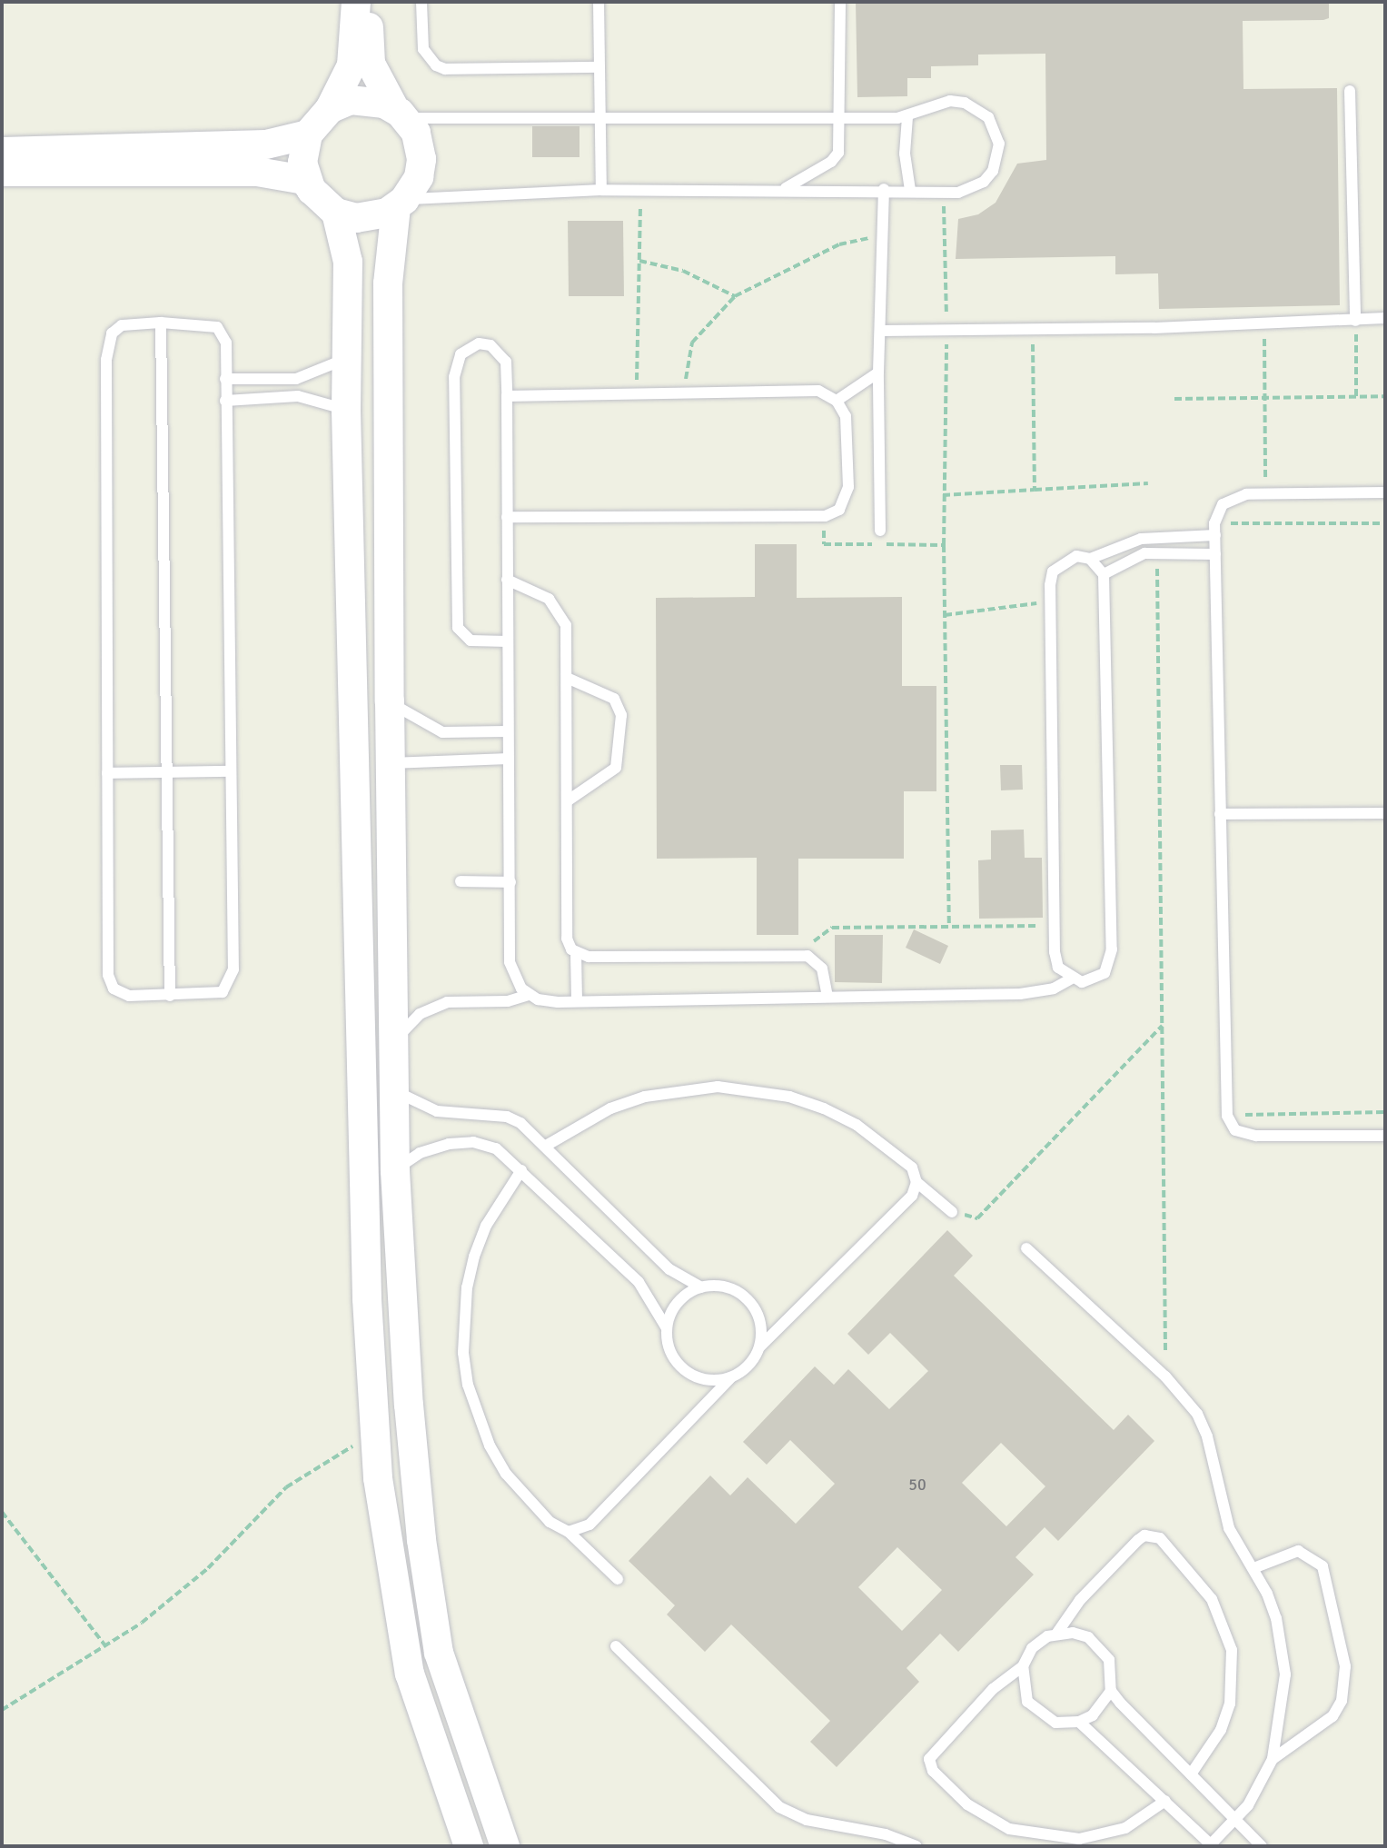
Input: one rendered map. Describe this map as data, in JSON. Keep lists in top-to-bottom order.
{
  "house_numbers": ["50"]
}
